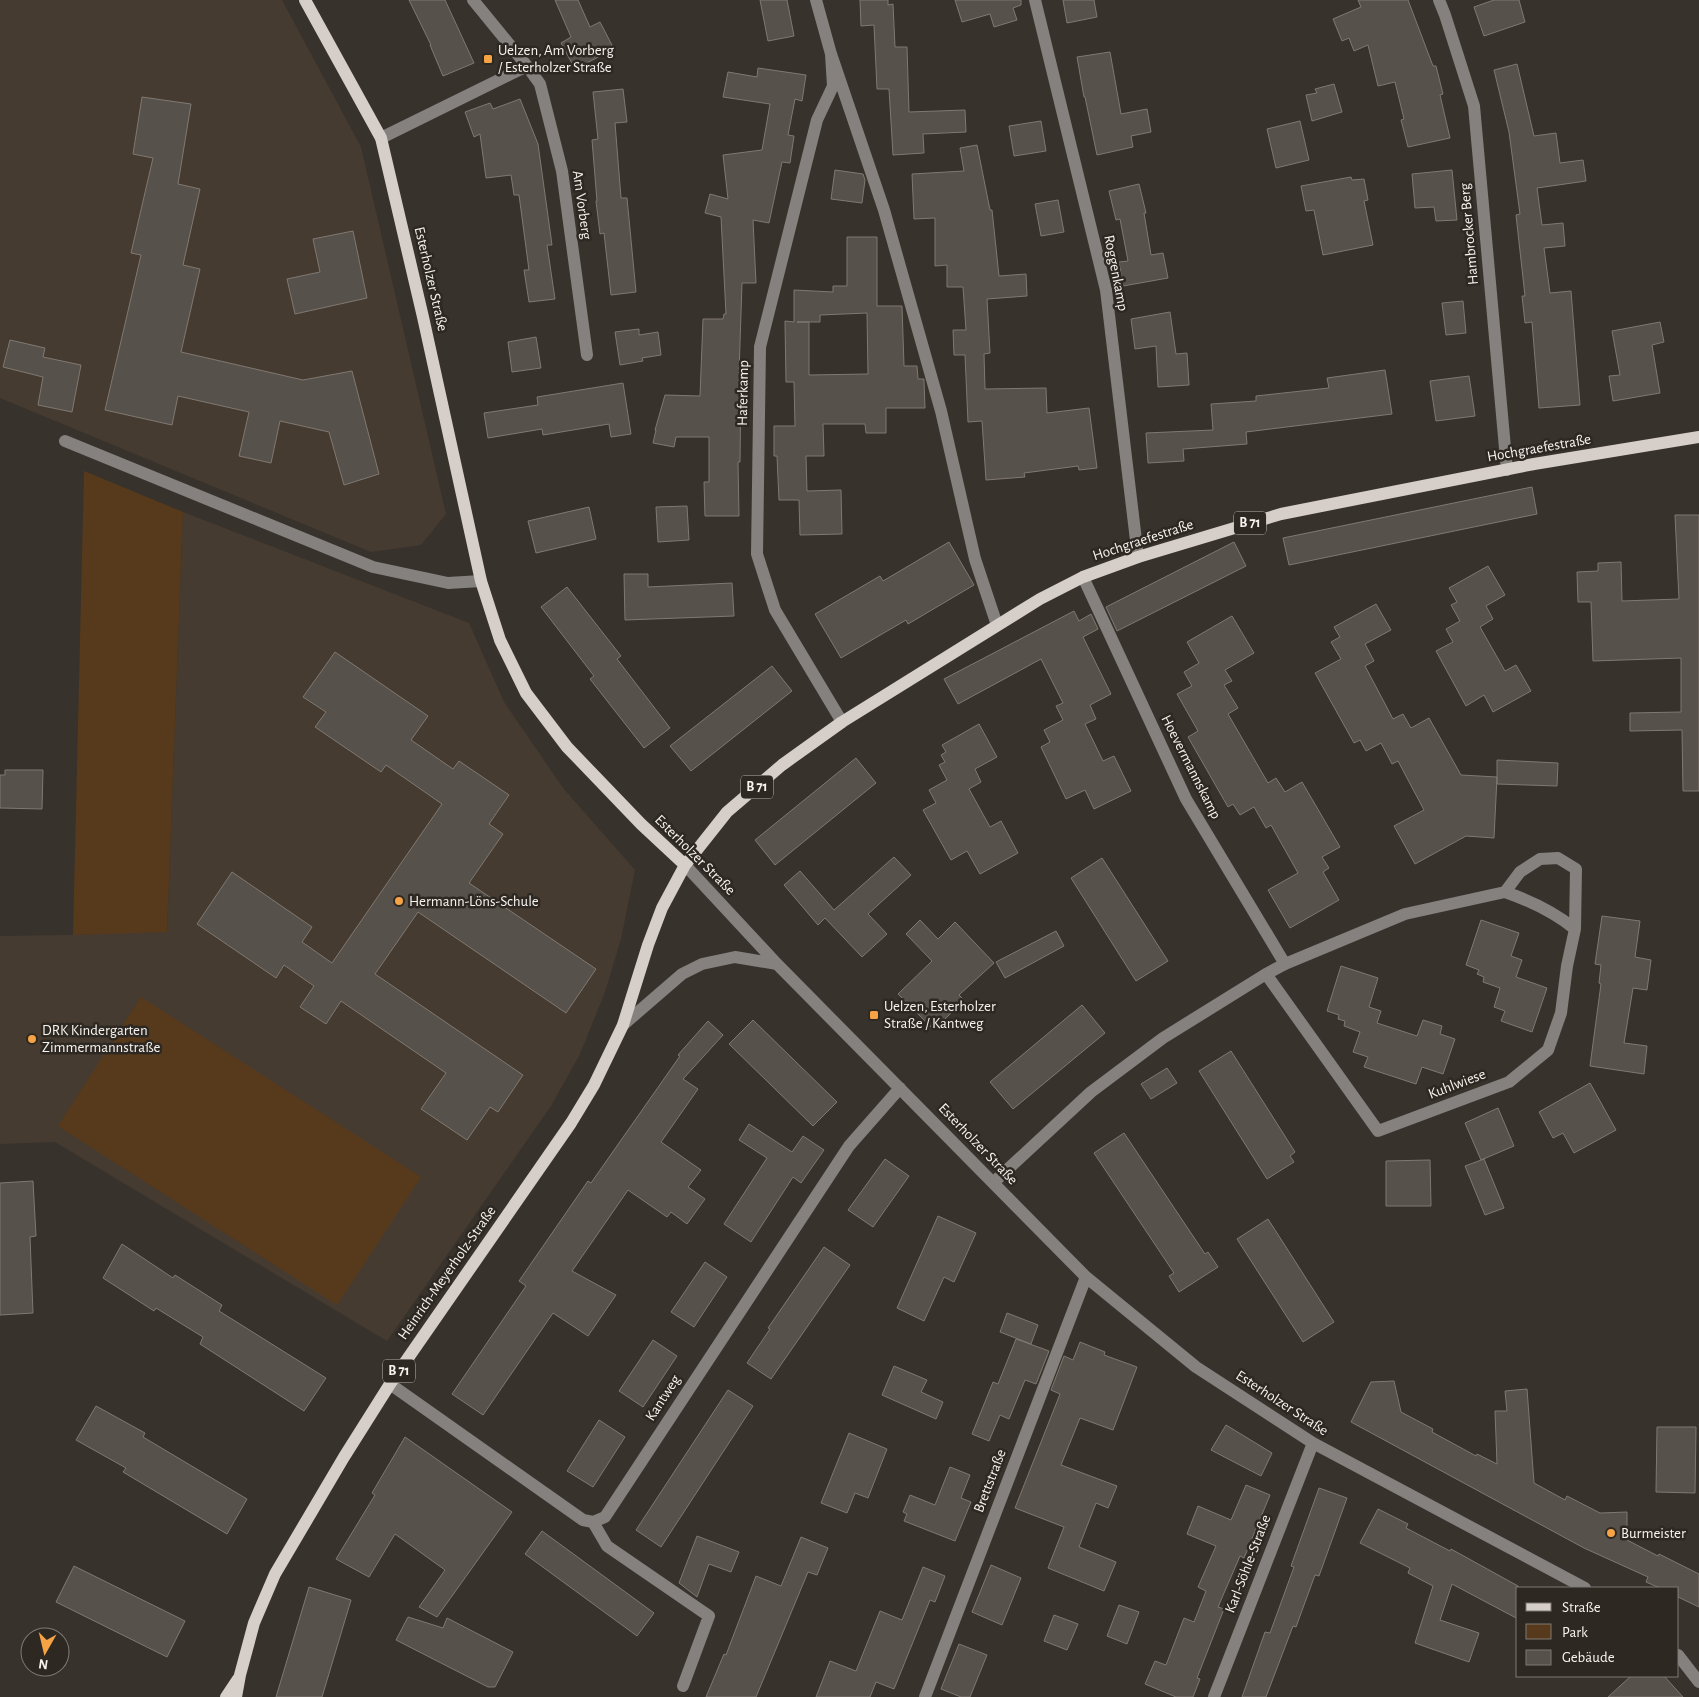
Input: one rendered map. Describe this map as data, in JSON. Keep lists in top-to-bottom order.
{
  "streets": {
    "main road": [
      "Esterholzer Straße",
      "Hochgraefestraße",
      "B 71",
      "Heinrich-Meyerholz-Straße"
    ],
    "street": [
      "Am Vorberg",
      "Hambrocker Berg",
      "Roggenkamp",
      "Haferkamp",
      "Hoevermannskamp",
      "Kuhlwiese",
      "Kantweg",
      "Brettstraße",
      "Karl-Söhle-Straße"
    ]
  },
  "crossings": [
    ["Hambrocker Berg", "Hochgraefestraße"],
    ["Roggenkamp", "Hochgraefestraße"],
    ["Esterholzer Straße", "Hochgraefestraße"],
    ["Esterholzer Straße", "B 71"],
    ["Esterholzer Straße", "Heinrich-Meyerholz-Straße"],
    ["Esterholzer Straße", "Kantweg"],
    ["Esterholzer Straße", "Brettstraße"],
    ["Esterholzer Straße", "Karl-Söhle-Straße"],
    ["Haferkamp", "Hochgraefestraße"],
    ["Hochgraefestraße", "Hoevermannskamp"],
    ["Hochgraefestraße", "Heinrich-Meyerholz-Straße"],
    ["B 71", "Heinrich-Meyerholz-Straße"]
  ],
  "places": {
    "transit": ["Uelzen, Am Vorberg / Esterholzer Straße", "Uelzen, Esterholzer Straße / Kantweg"],
    "other": ["Hermann-Löns-Schule", "DRK Kindergarten Zimmermannstraße", "Burmeister"]
  },
  "legend": ["Straße", "Park", "Gebäude"],
  "north": "bottom"
}
